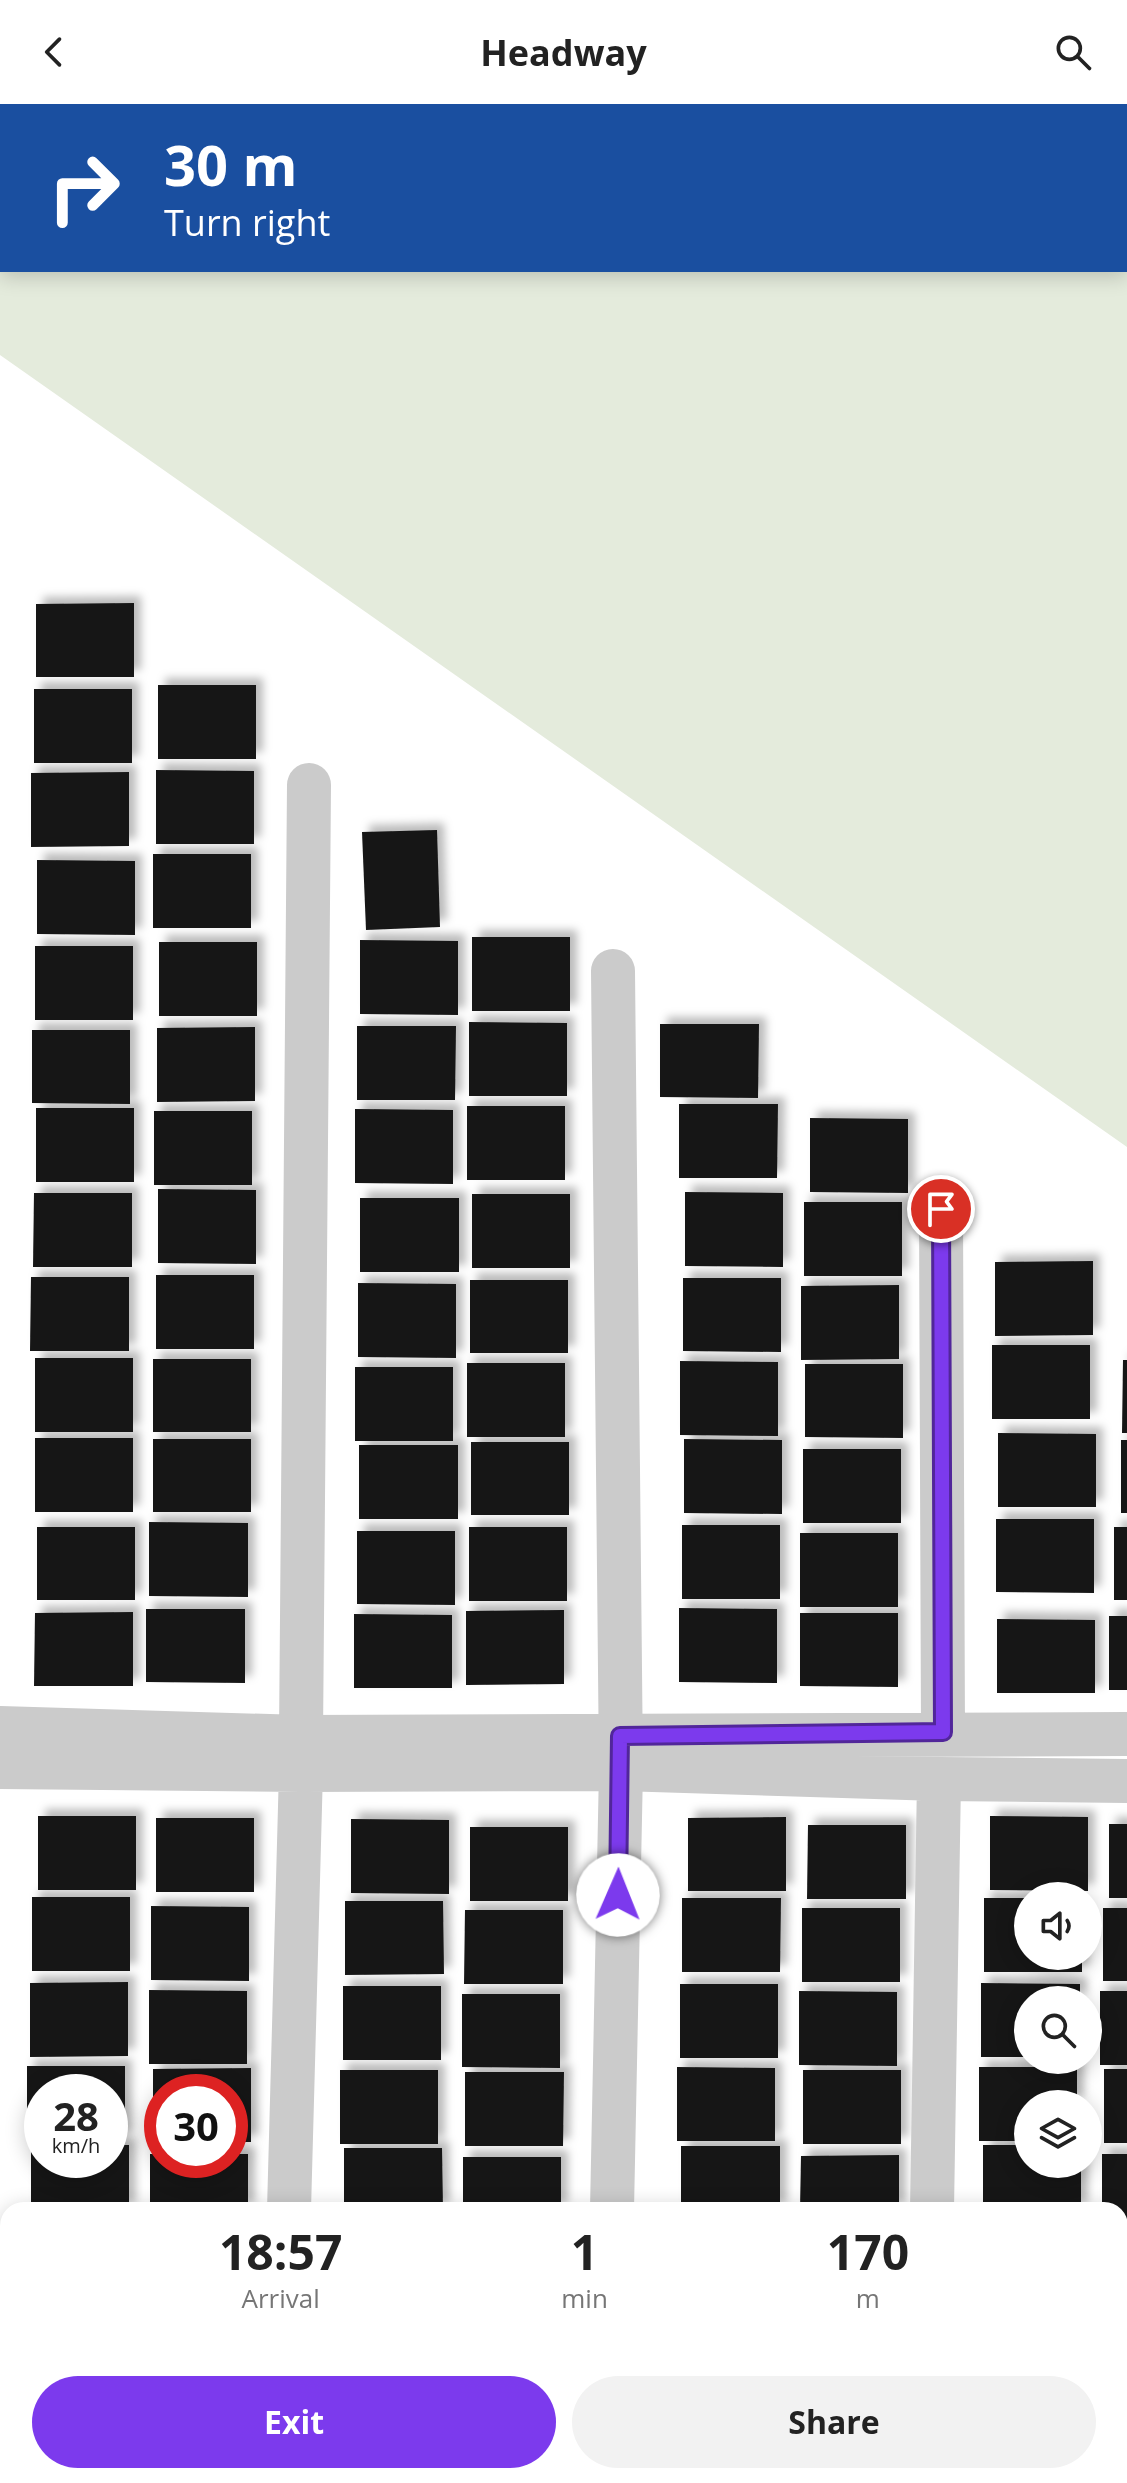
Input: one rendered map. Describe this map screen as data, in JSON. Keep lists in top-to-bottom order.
{
  "page": {
    "header": "Headway",
    "turn": ["30 m", "Turn right"],
    "speed": "28 km/h",
    "limit": "30",
    "eta": [
      "18:57",
      "Arrival",
      "1",
      "min",
      "170",
      "m"
    ],
    "buttons": ["Exit", "Share"]
  }
}
